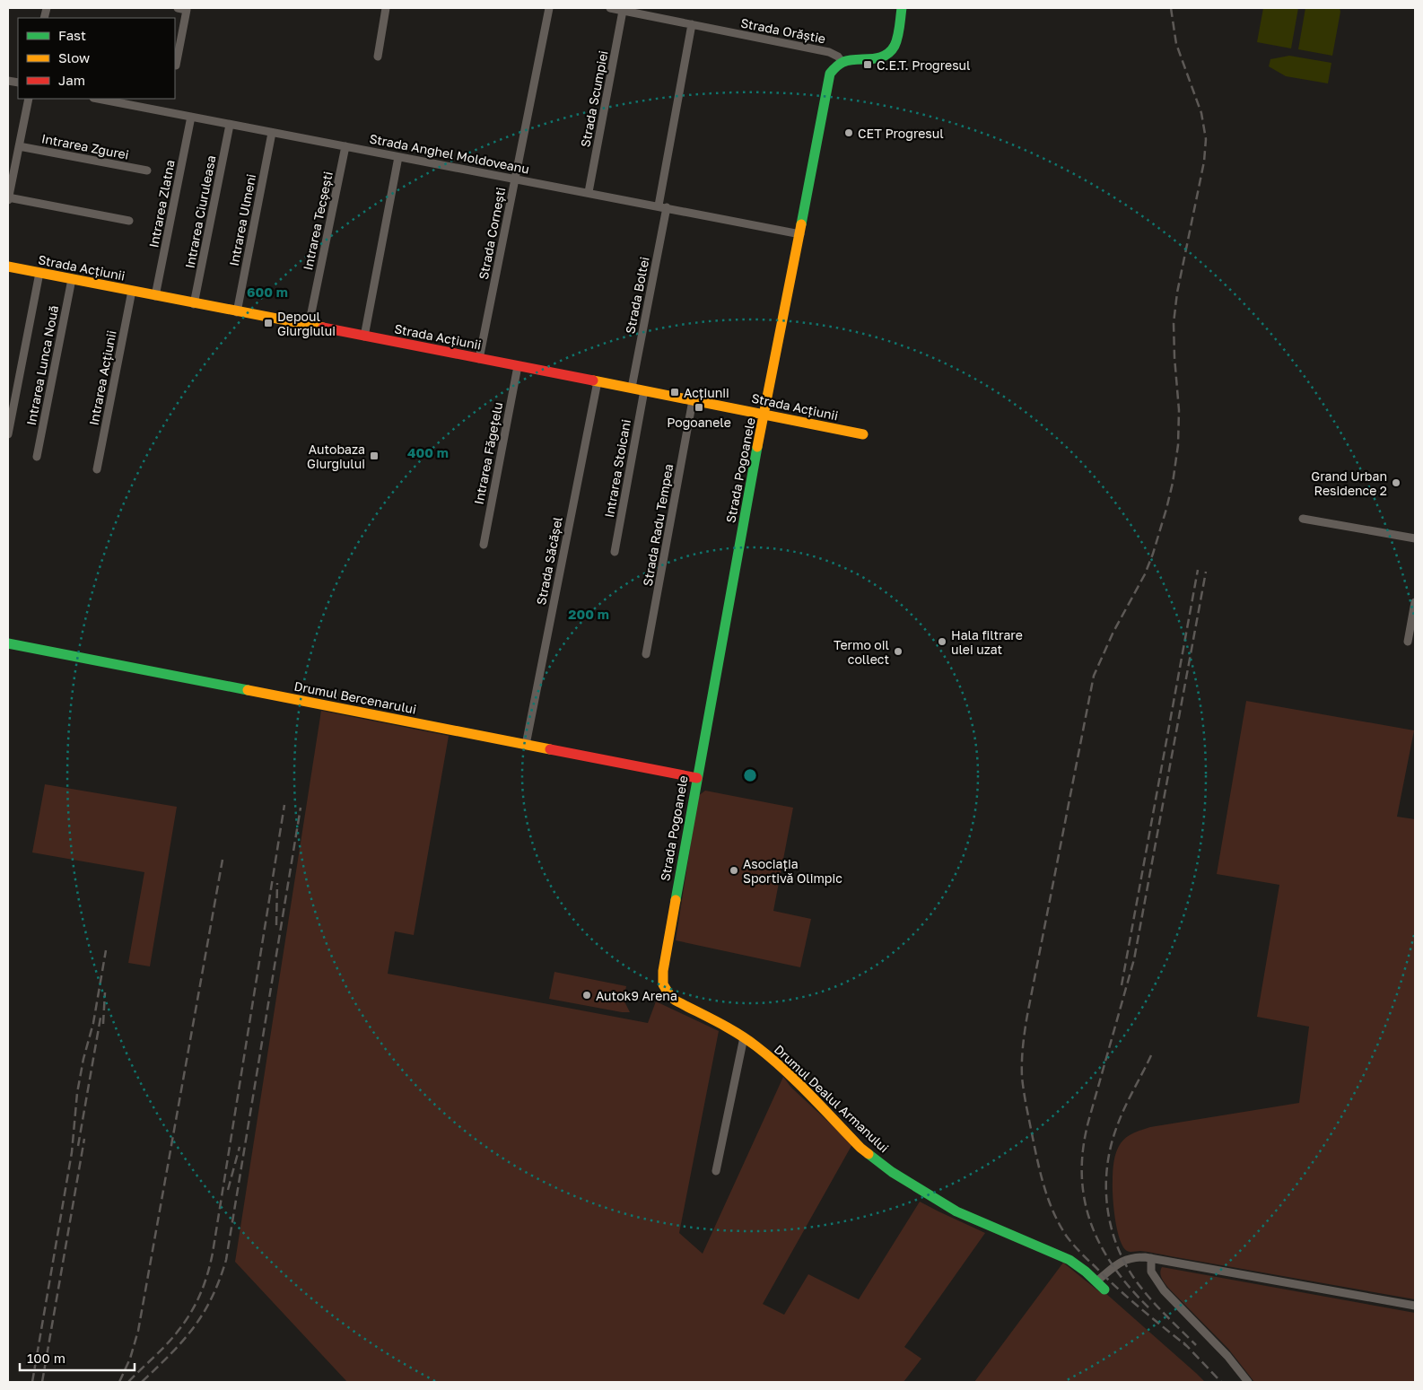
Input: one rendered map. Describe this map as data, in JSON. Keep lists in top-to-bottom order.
{
  "streets": {
    "street": [
      "Strada Orăștie",
      "Strada Scumpiei",
      "Intrarea Zgurei",
      "Strada Anghel Moldoveanu",
      "Intrarea Zlatna",
      "Intrarea Ciuruleasa",
      "Intrarea Ulmeni",
      "Intrarea Tecșești",
      "Strada Cornești",
      "Strada Acțiunii",
      "Strada Boltei",
      "Intrarea Lunca Nouă",
      "Intrarea Acțiunii",
      "Intrarea Făgețelu",
      "Intrarea Stoicani",
      "Strada Pogoanele",
      "Strada Radu Tempea",
      "Strada Săcășel",
      "Drumul Bercenarului",
      "Drumul Dealul Armanului"
    ]
  },
  "crossings": [
    ["Strada Orăștie", "Strada Scumpiei"],
    ["Strada Orăștie", "Strada Pogoanele"],
    ["Strada Scumpiei", "Strada Anghel Moldoveanu"],
    ["Strada Anghel Moldoveanu", "Intrarea Zlatna"],
    ["Strada Anghel Moldoveanu", "Intrarea Ciuruleasa"],
    ["Strada Anghel Moldoveanu", "Intrarea Ulmeni"],
    ["Strada Anghel Moldoveanu", "Intrarea Tecșești"],
    ["Strada Anghel Moldoveanu", "Strada Cornești"],
    ["Strada Anghel Moldoveanu", "Strada Boltei"],
    ["Strada Anghel Moldoveanu", "Strada Pogoanele"],
    ["Intrarea Zlatna", "Strada Acțiunii"],
    ["Intrarea Ciuruleasa", "Strada Acțiunii"],
    ["Intrarea Ulmeni", "Strada Acțiunii"],
    ["Intrarea Tecșești", "Strada Acțiunii"],
    ["Strada Cornești", "Strada Acțiunii"],
    ["Strada Acțiunii", "Strada Boltei"],
    ["Strada Acțiunii", "Intrarea Lunca Nouă"],
    ["Strada Acțiunii", "Intrarea Acțiunii"],
    ["Strada Acțiunii", "Intrarea Făgețelu"],
    ["Strada Acțiunii", "Intrarea Stoicani"],
    ["Strada Acțiunii", "Strada Pogoanele"],
    ["Strada Acțiunii", "Strada Radu Tempea"],
    ["Strada Acțiunii", "Strada Săcășel"],
    ["Strada Pogoanele", "Drumul Bercenarului"],
    ["Strada Pogoanele", "Drumul Dealul Armanului"],
    ["Strada Săcășel", "Drumul Bercenarului"]
  ],
  "places": {
    "transit": [
      "C.E.T. Progresul",
      "Depoul Giurgiului",
      "Acțiunii",
      "Pogoanele",
      "Autobaza Giurgiului"
    ],
    "other": [
      "CET Progresul",
      "Grand Urban Residence 2",
      "Hala filtrare ulei uzat",
      "Termo oil collect",
      "Asociația Sportivă Olimpic",
      "Autok9 Arena"
    ]
  },
  "legend": ["Fast", "Slow", "Jam"],
  "scale_bar": "100 m",
  "rings": ["600 m", "400 m", "200 m"]
}
